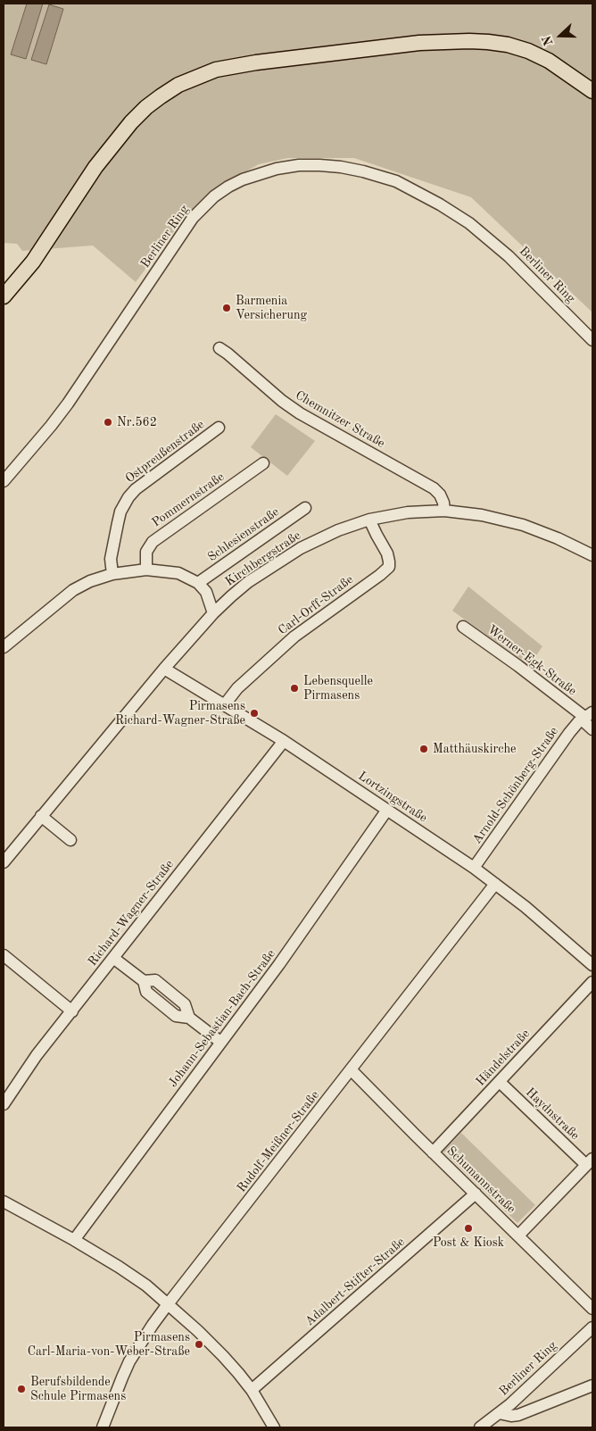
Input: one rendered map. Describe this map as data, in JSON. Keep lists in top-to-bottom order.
{
  "streets": {
    "street": [
      "Berliner Ring",
      "Chemnitzer Straße",
      "Ostpreußenstraße",
      "Pommernstraße",
      "Schlesienstraße",
      "Kirchbergstraße",
      "Carl-Orff-Straße",
      "Werner-Egk-Straße",
      "Arnold-Schönberg-Straße",
      "Lortzingstraße",
      "Richard-Wagner-Straße",
      "Johann-Sebastian-Bach-Straße",
      "Händelstraße",
      "Haydnstraße",
      "Rudolf-Meißner-Straße",
      "Schumannstraße",
      "Adalbert-Stifter-Straße"
    ]
  },
  "crossings": [
    ["Chemnitzer Straße", "Kirchbergstraße"],
    ["Kirchbergstraße", "Carl-Orff-Straße"],
    ["Kirchbergstraße", "Lortzingstraße"],
    ["Carl-Orff-Straße", "Lortzingstraße"],
    ["Werner-Egk-Straße", "Arnold-Schönberg-Straße"],
    ["Arnold-Schönberg-Straße", "Lortzingstraße"],
    ["Lortzingstraße", "Richard-Wagner-Straße"],
    ["Lortzingstraße", "Johann-Sebastian-Bach-Straße"],
    ["Lortzingstraße", "Rudolf-Meißner-Straße"],
    ["Händelstraße", "Haydnstraße"],
    ["Händelstraße", "Schumannstraße"],
    ["Rudolf-Meißner-Straße", "Schumannstraße"],
    ["Schumannstraße", "Adalbert-Stifter-Straße"]
  ],
  "places": [
    "Barmenia Versicherung",
    "Nr.562",
    "Lebensquelle Pirmasens",
    "Pirmasens Richard-Wagner-Straße",
    "Matthäuskirche",
    "Post & Kiosk",
    "Pirmasens Carl-Maria-von-Weber-Straße",
    "Berufsbildende Schule Pirmasens"
  ],
  "north": "left"
}
